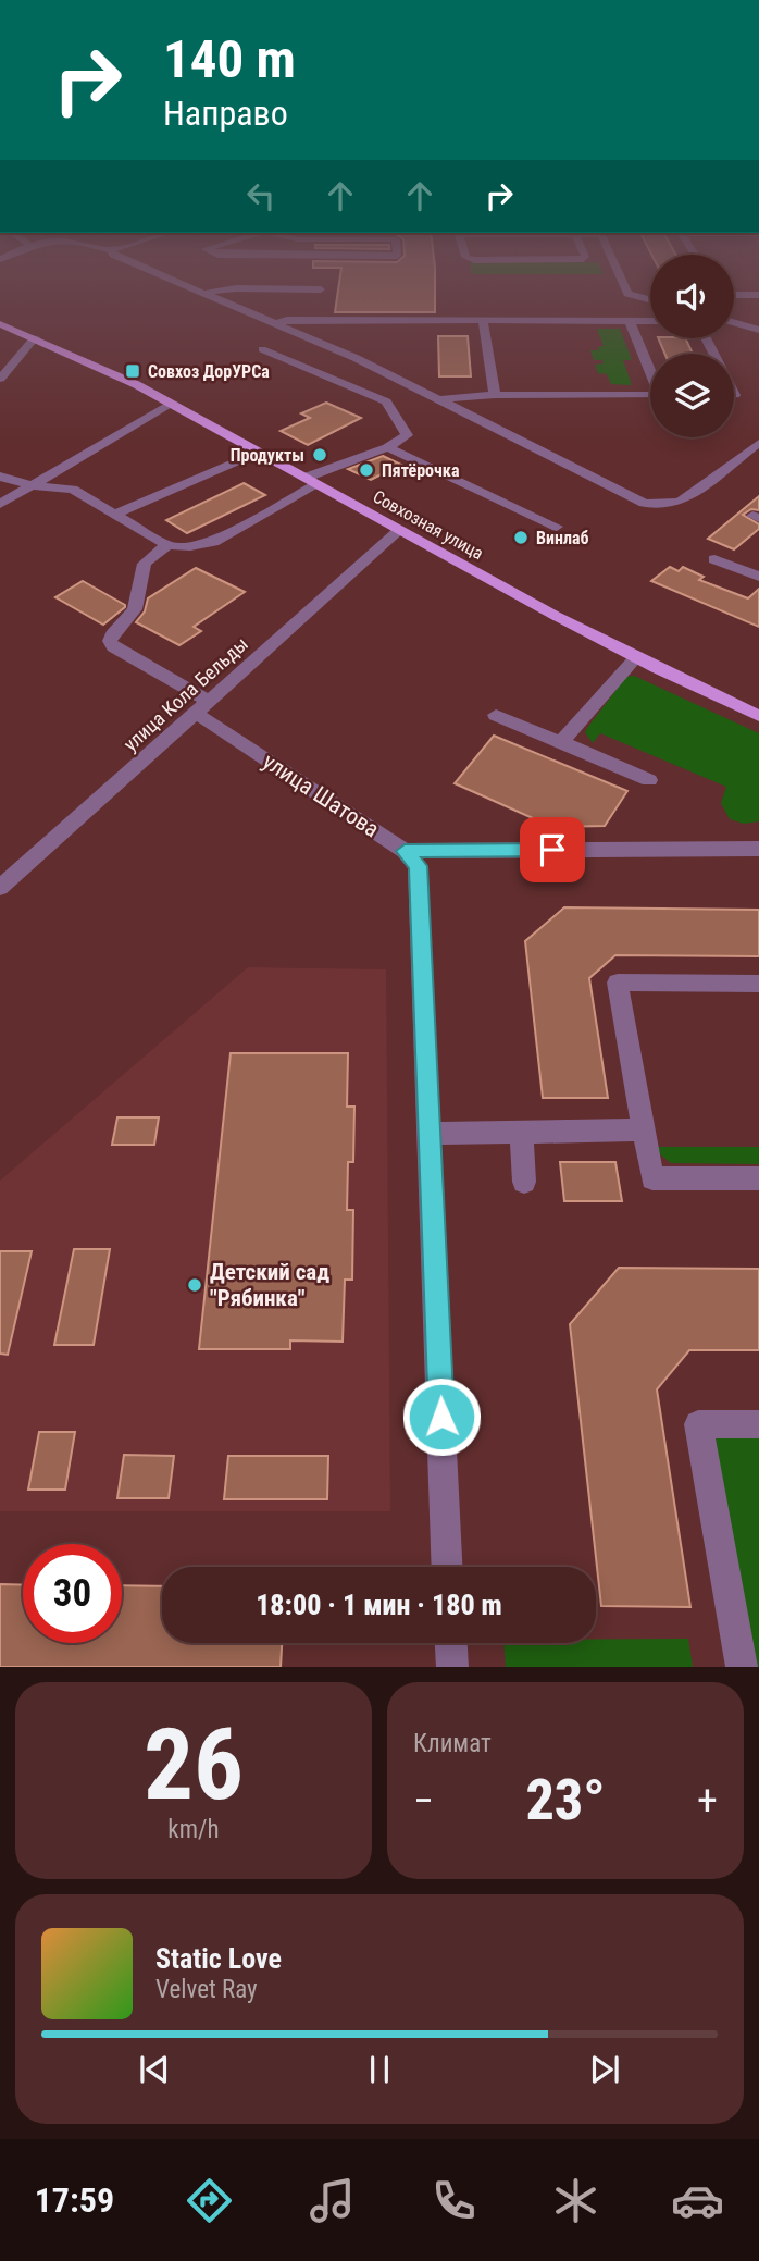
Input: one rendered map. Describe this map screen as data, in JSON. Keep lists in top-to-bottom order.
{
  "streets": {
    "main road": ["Совхозная улица"],
    "street": ["улица Кола Бельды", "улица Шатова"]
  },
  "crossings": [
    ["Совхозная улица", "улица Кола Бельды"],
    ["улица Кола Бельды", "улица Шатова"]
  ],
  "places": {
    "transit": ["Совхоз ДорУPCа"],
    "other": [
      "Продукты",
      "Пятёрочка",
      "Винлаб",
      "Детский сад \"Рябинка\""
    ]
  },
  "page": {
    "turn": ["140 m", "Направо"],
    "limit": "30",
    "trip": "18:00 · 1 мин · 180 m",
    "tile": [
      ["26", "km/h"],
      "Климат"
    ],
    "heat": ["−", "23°", "+"],
    "song": ["Static Love", "Velvet Ray"],
    "tabs": "17:59"
  }
}
